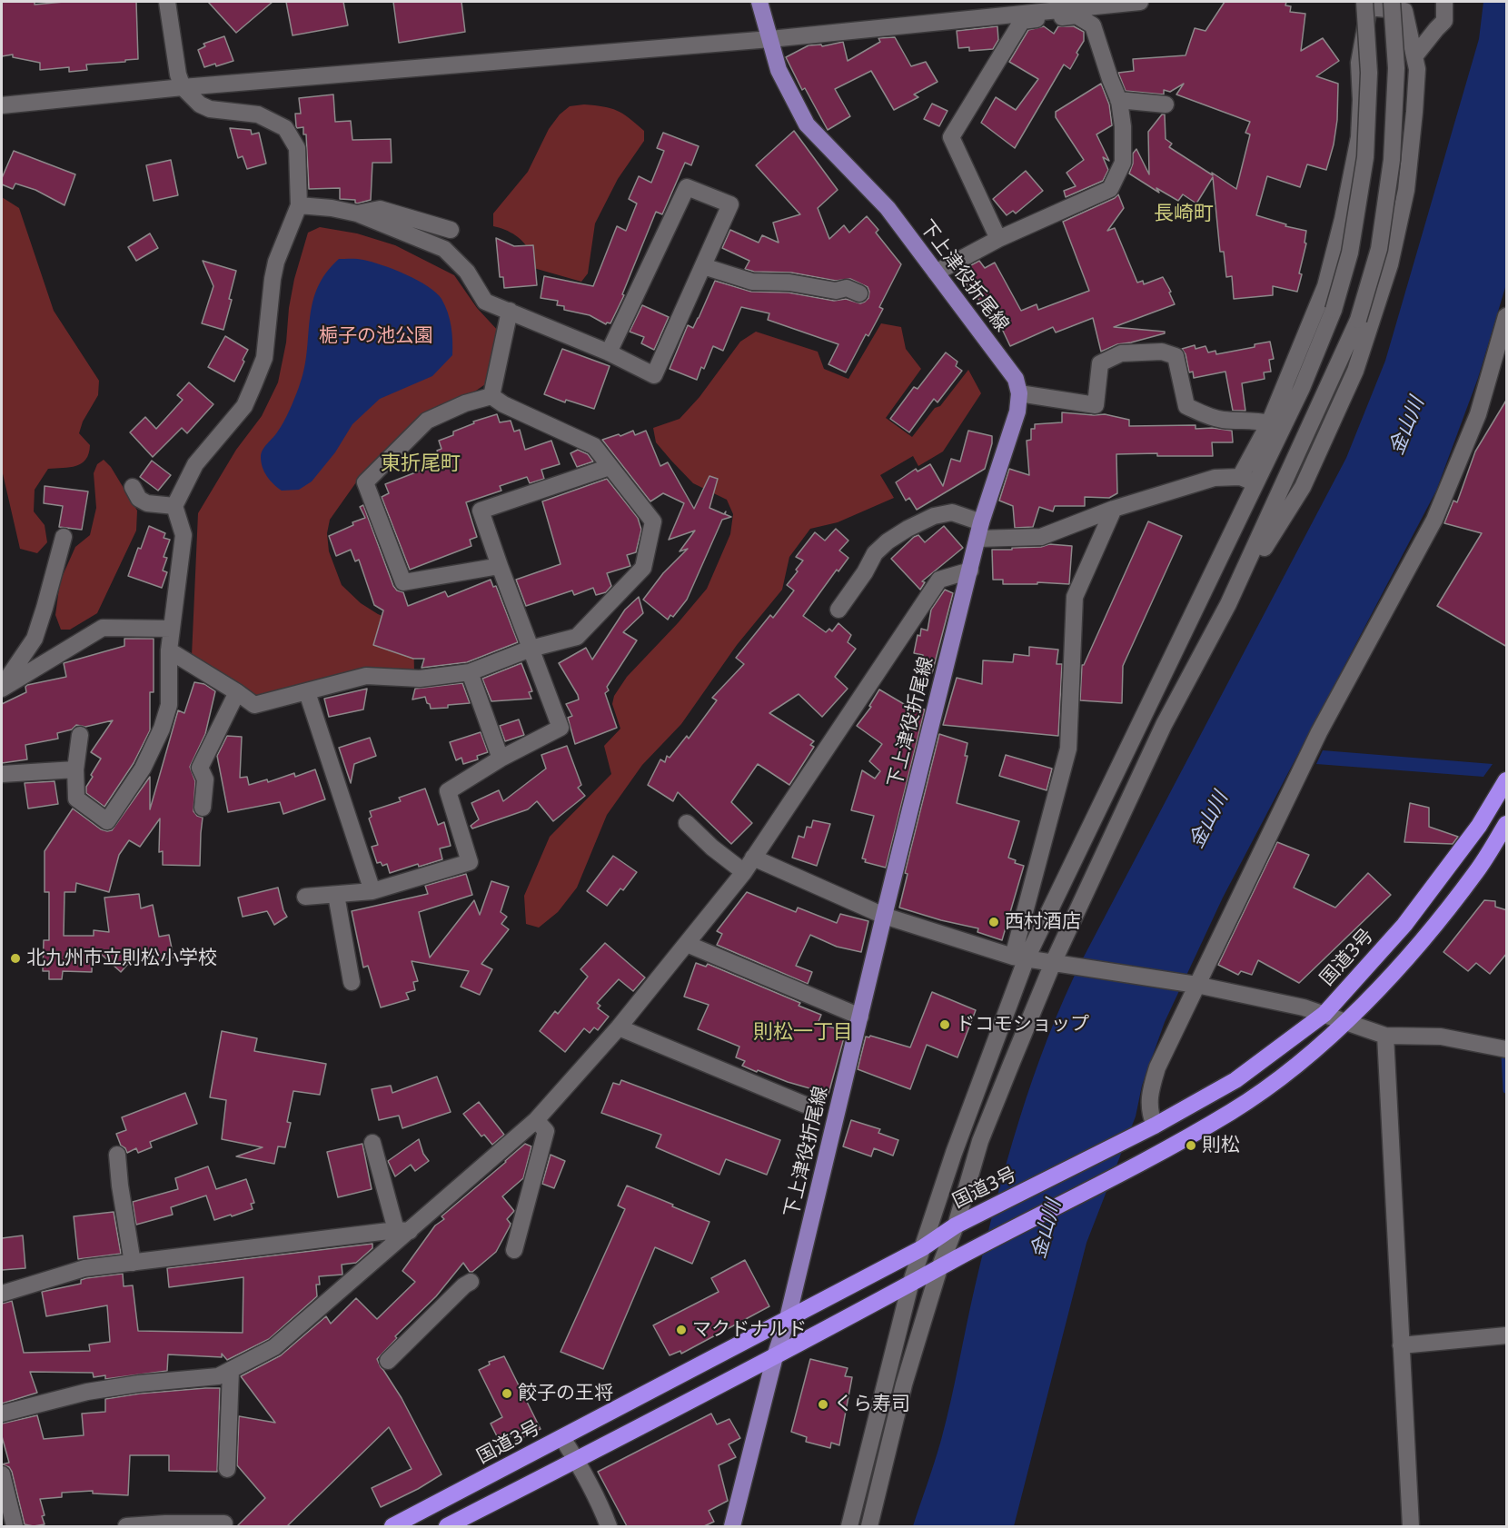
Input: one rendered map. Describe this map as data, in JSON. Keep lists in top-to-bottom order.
{
  "streets": {
    "highway": ["国道3号"],
    "main road": ["下上津役折尾線"]
  },
  "crossings": [
    ["下上津役折尾線", "国道3号"]
  ],
  "districts": ["長崎町", "東折尾町", "則松一丁目"],
  "water": ["金山川"],
  "parks": ["梔子の池公園"],
  "places": [
    "西村酒店",
    "北九州市立則松小学校",
    "ドコモショップ",
    "則松",
    "マクドナルド",
    "餃子の王将",
    "くら寿司"
  ]
}
